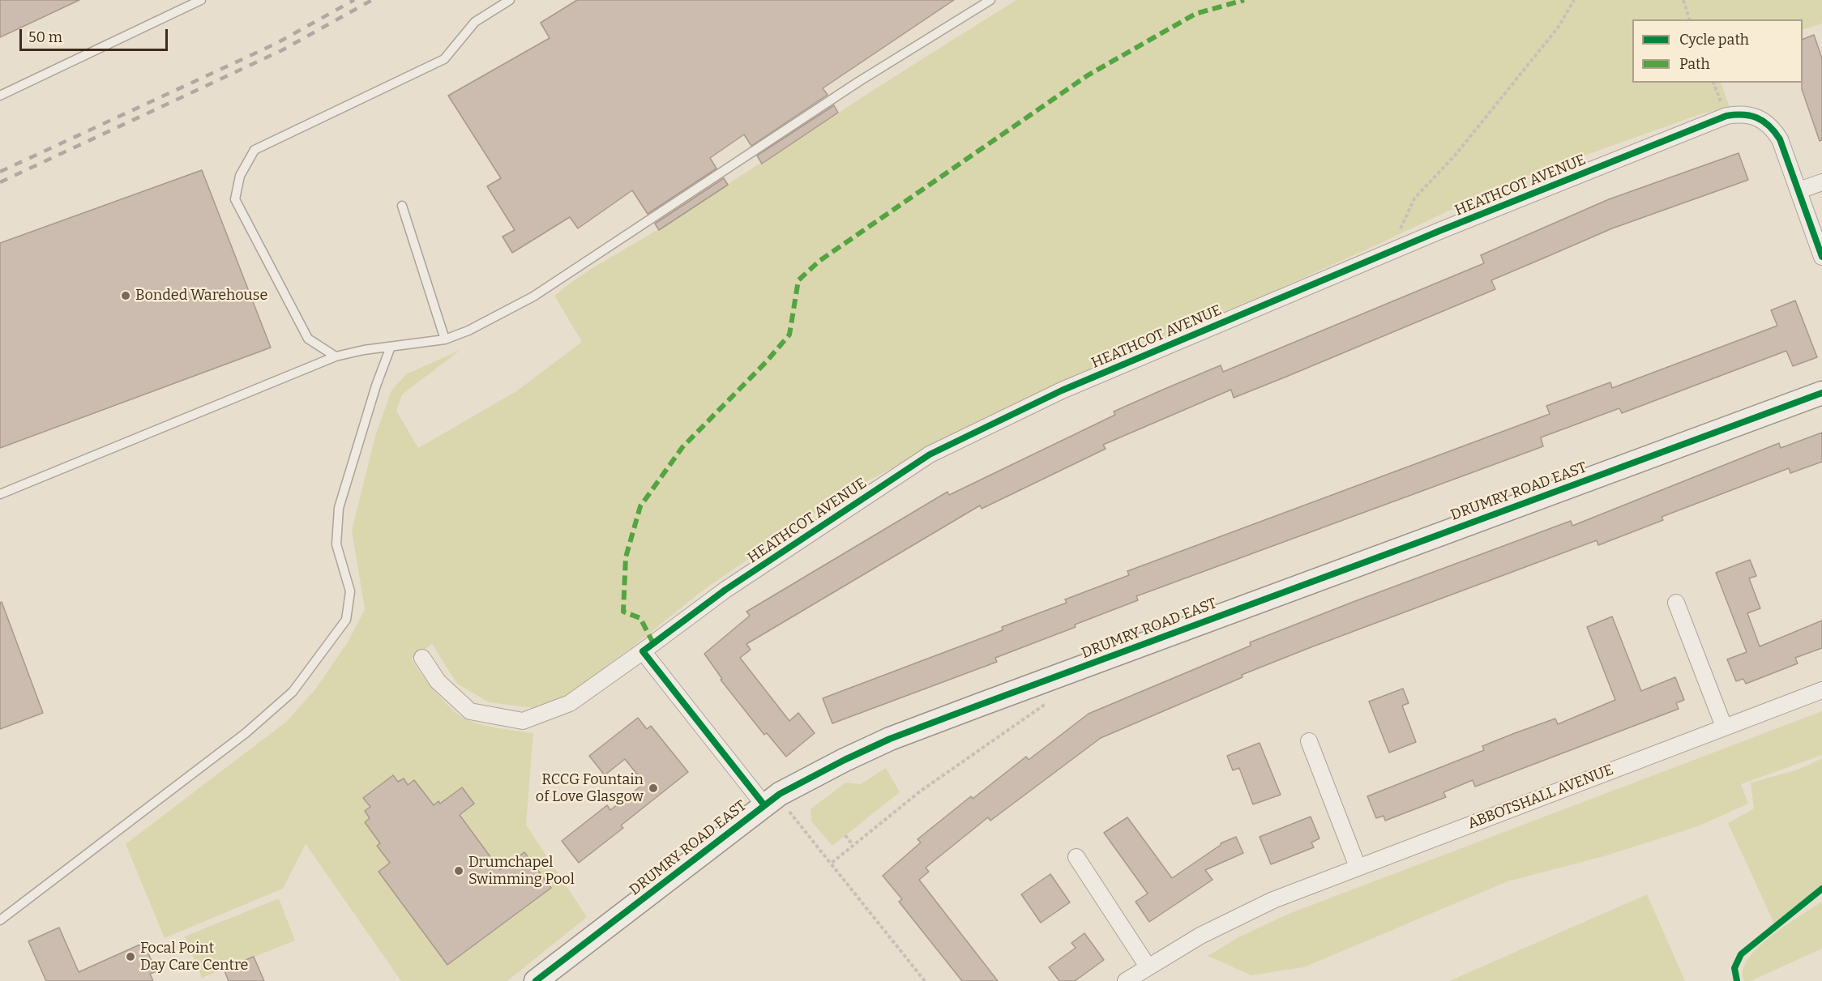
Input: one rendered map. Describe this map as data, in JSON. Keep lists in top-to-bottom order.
{
  "streets": {
    "street": ["HEATHCOT AVENUE", "DRUMRY ROAD EAST", "ABBOTSHALL AVENUE"]
  },
  "places": [
    "Bonded Warehouse",
    "RCCG Fountain of Love Glasgow",
    "Drumchapel Swimming Pool",
    "Focal Point Day Care Centre"
  ],
  "legend": ["Cycle path", "Path"],
  "scale_bar": "50 m"
}
